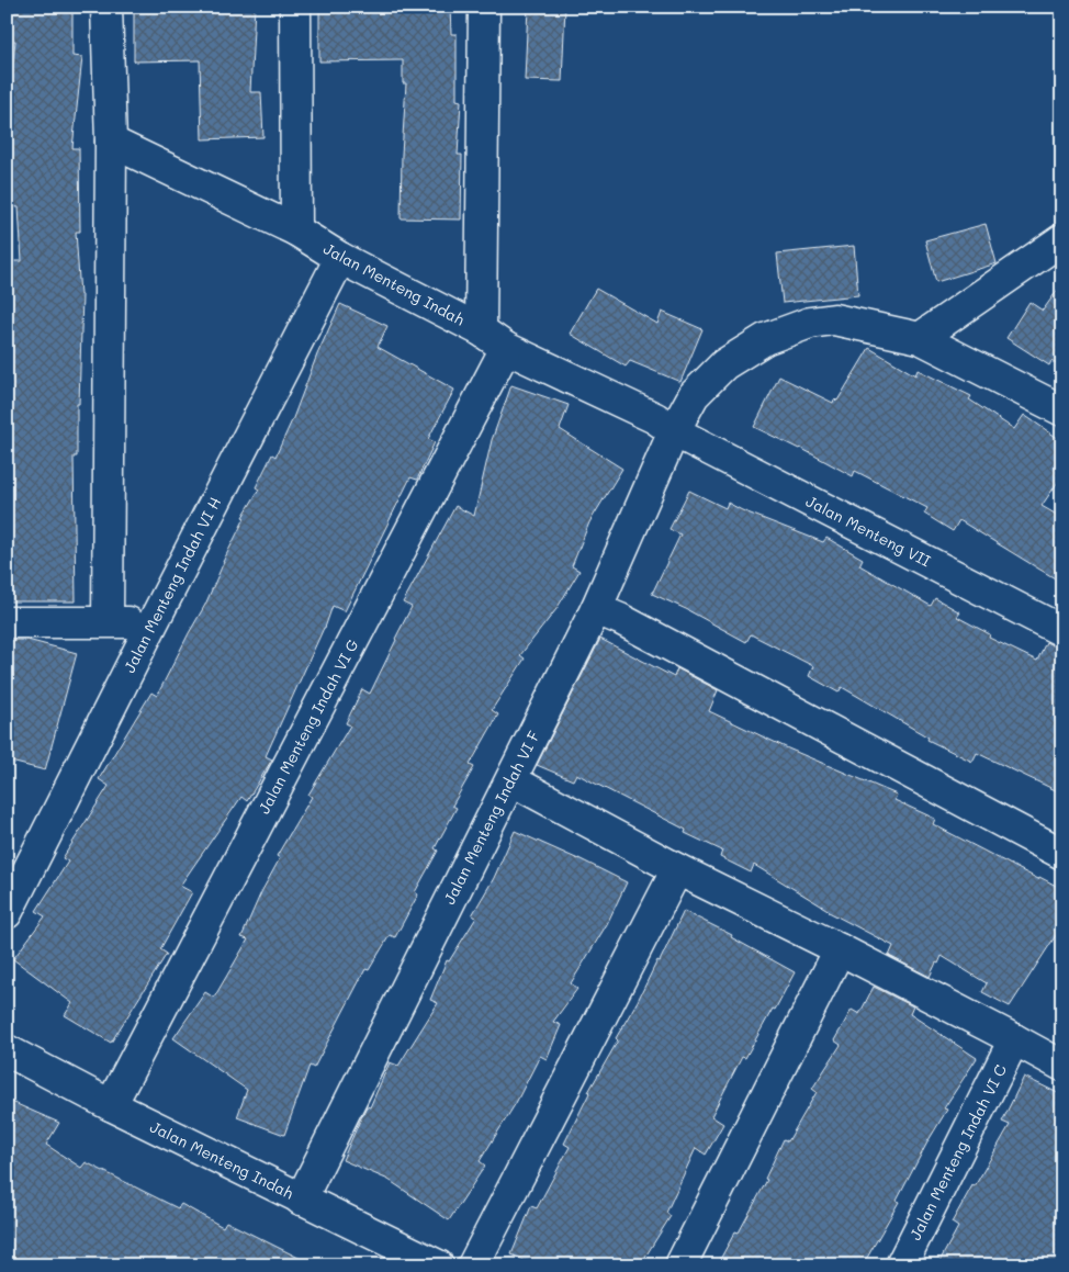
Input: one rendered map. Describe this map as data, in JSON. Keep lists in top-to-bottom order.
{
  "streets": {
    "street": [
      "Jalan Menteng Indah",
      "Jalan Menteng VII",
      "Jalan Menteng Indah VI H",
      "Jalan Menteng Indah VI G",
      "Jalan Menteng Indah VI F",
      "Jalan Menteng Indah VI C"
    ]
  },
  "crossings": [
    ["Jalan Menteng Indah", "Jalan Menteng VII"],
    ["Jalan Menteng Indah", "Jalan Menteng Indah VI H"],
    ["Jalan Menteng Indah", "Jalan Menteng Indah VI G"],
    ["Jalan Menteng Indah", "Jalan Menteng Indah VI F"],
    ["Jalan Menteng VII", "Jalan Menteng Indah VI F"]
  ]
}
